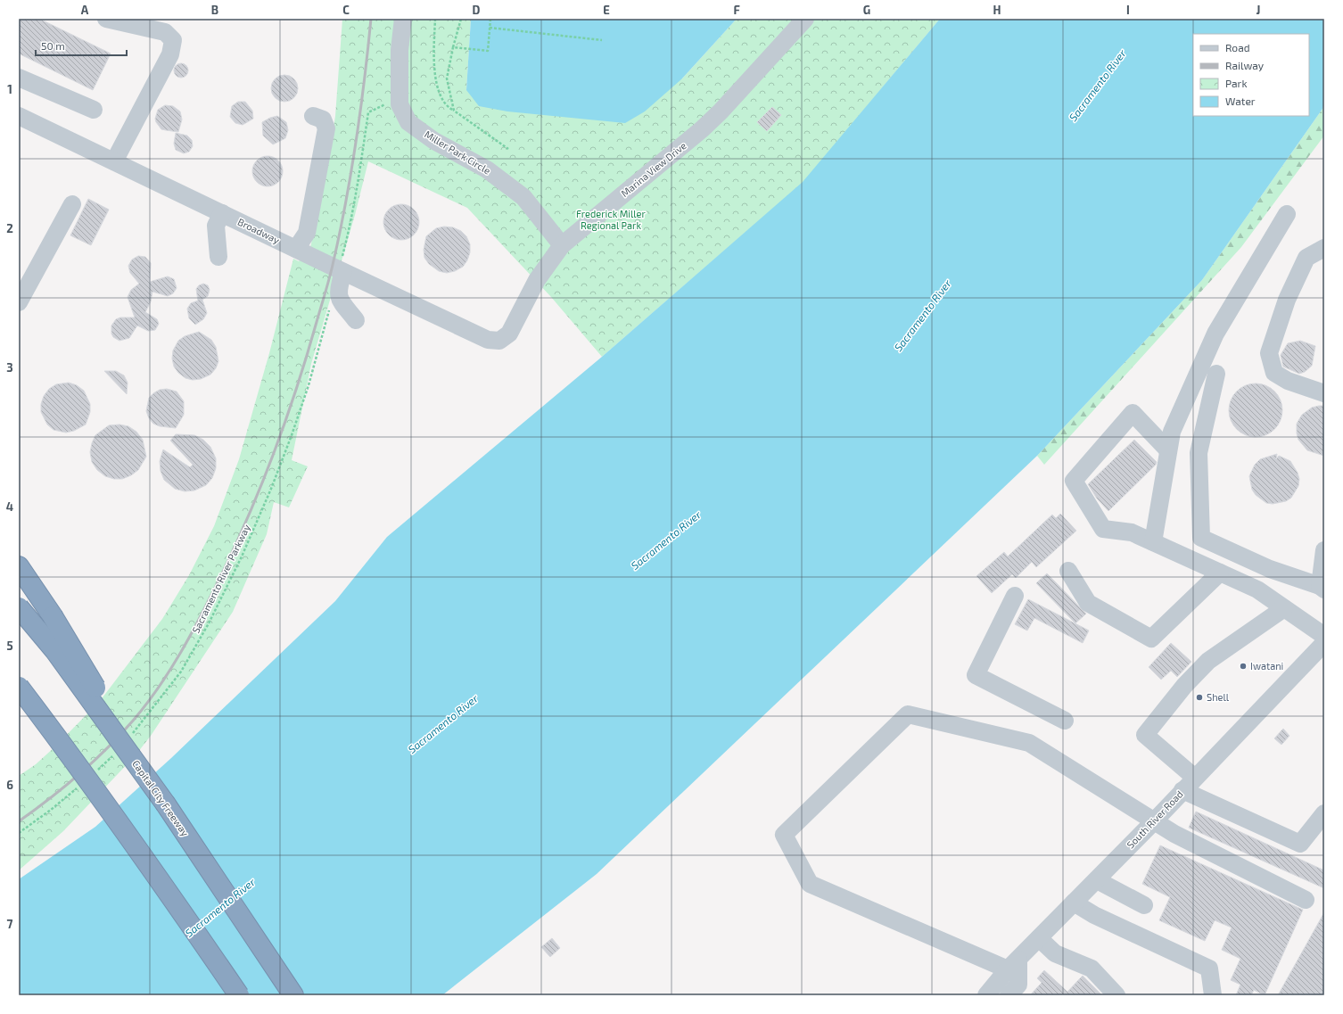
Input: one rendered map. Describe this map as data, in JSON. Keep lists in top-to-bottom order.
{
  "streets": {
    "highway": ["Capital City Freeway"],
    "street": [
      "Miller Park Circle",
      "Marina View Drive",
      "Broadway",
      "South River Road"
    ],
    "path": ["Sacramento River Parkway"]
  },
  "crossings": [
    ["Miller Park Circle", "Marina View Drive"],
    ["Marina View Drive", "Broadway"]
  ],
  "water": ["Sacramento River"],
  "parks": ["Frederick Miller Regional Park"],
  "places": ["Iwatani", "Shell"],
  "legend": [
    "Road",
    "Railway",
    "Park",
    "Water"
  ],
  "scale_bar": "50 m",
  "grid": {
    "columns": [
      "A",
      "B",
      "C",
      "D",
      "E",
      "F",
      "G",
      "H",
      "I",
      "J"
    ],
    "rows": [
      "1",
      "2",
      "3",
      "4",
      "5",
      "6",
      "7"
    ]
  }
}
